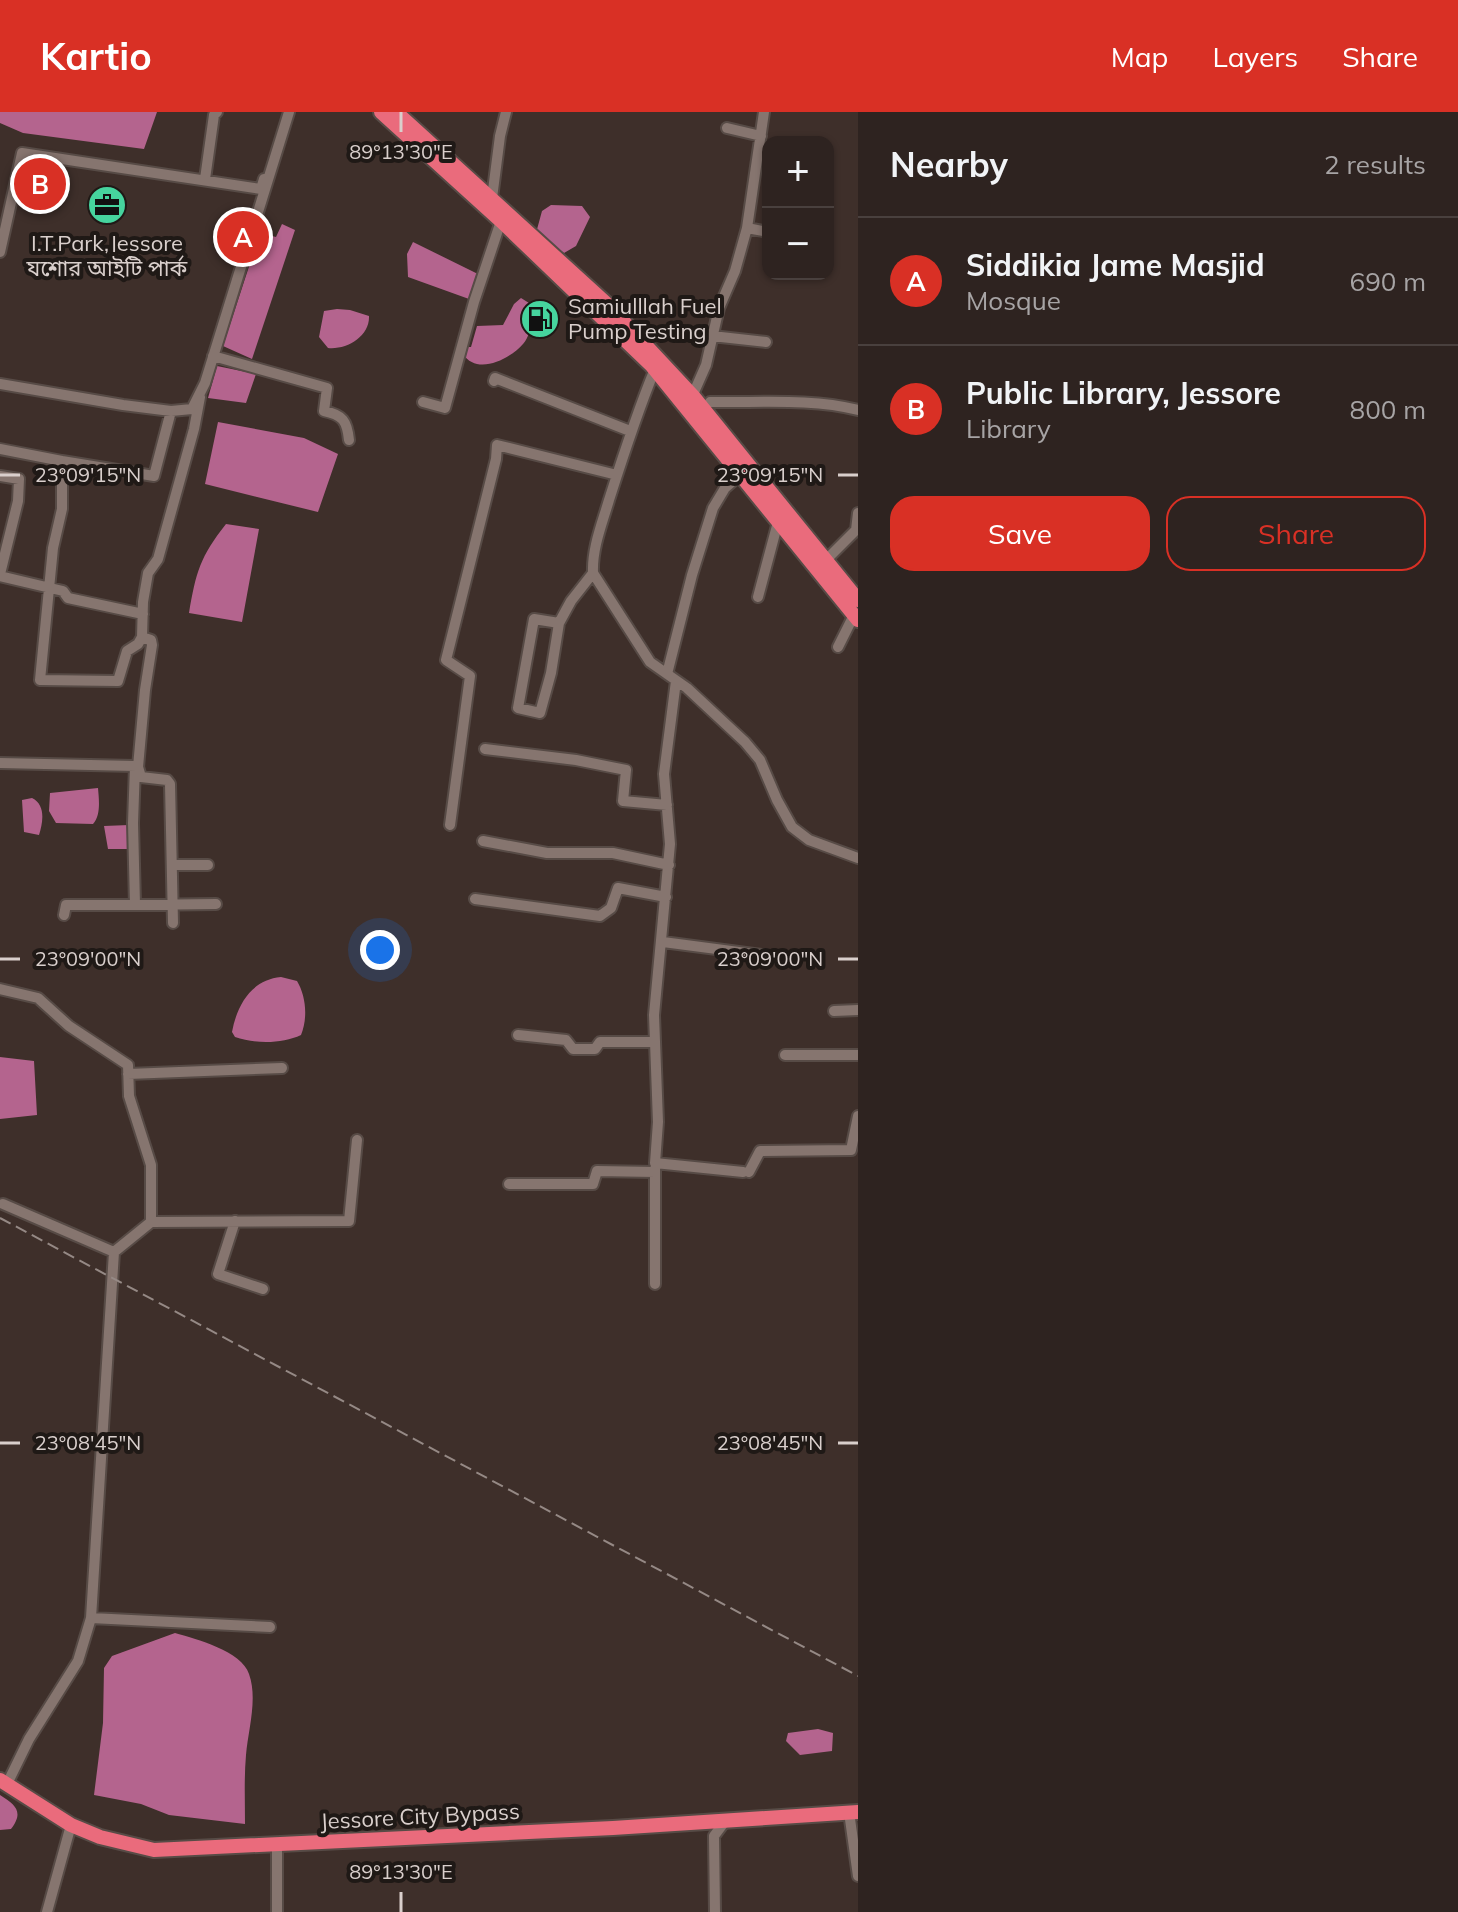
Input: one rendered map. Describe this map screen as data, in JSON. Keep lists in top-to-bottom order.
{
  "streets": {
    "highway": ["Jessore City Bypass"]
  },
  "places": {
    "office": ["I.T.Park,Jessore যশোর আইটি পার্ক"],
    "fuel station": ["Samiulllah Fuel Pump Testing"]
  },
  "page": {
    "header": "Kartio",
    "nav": ["Map", "Layers", "Share"],
    "heading": ["Nearby", "2 results"],
    "map_buttons": ["+", "−"],
    "pins": ["B", "A"],
    "list": [
      {
        "mark": "A",
        "name": "Siddikia Jame Masjid",
        "note": "Mosque",
        "value": "690 m"
      },
      {
        "mark": "B",
        "name": "Public Library, Jessore",
        "note": "Library",
        "value": "800 m"
      }
    ],
    "buttons": ["Save", "Share"]
  },
  "coordinates": [
    "89°13'30\"E",
    "23°09'15\"N",
    "23°09'00\"N",
    "23°08'45\"N"
  ]
}
